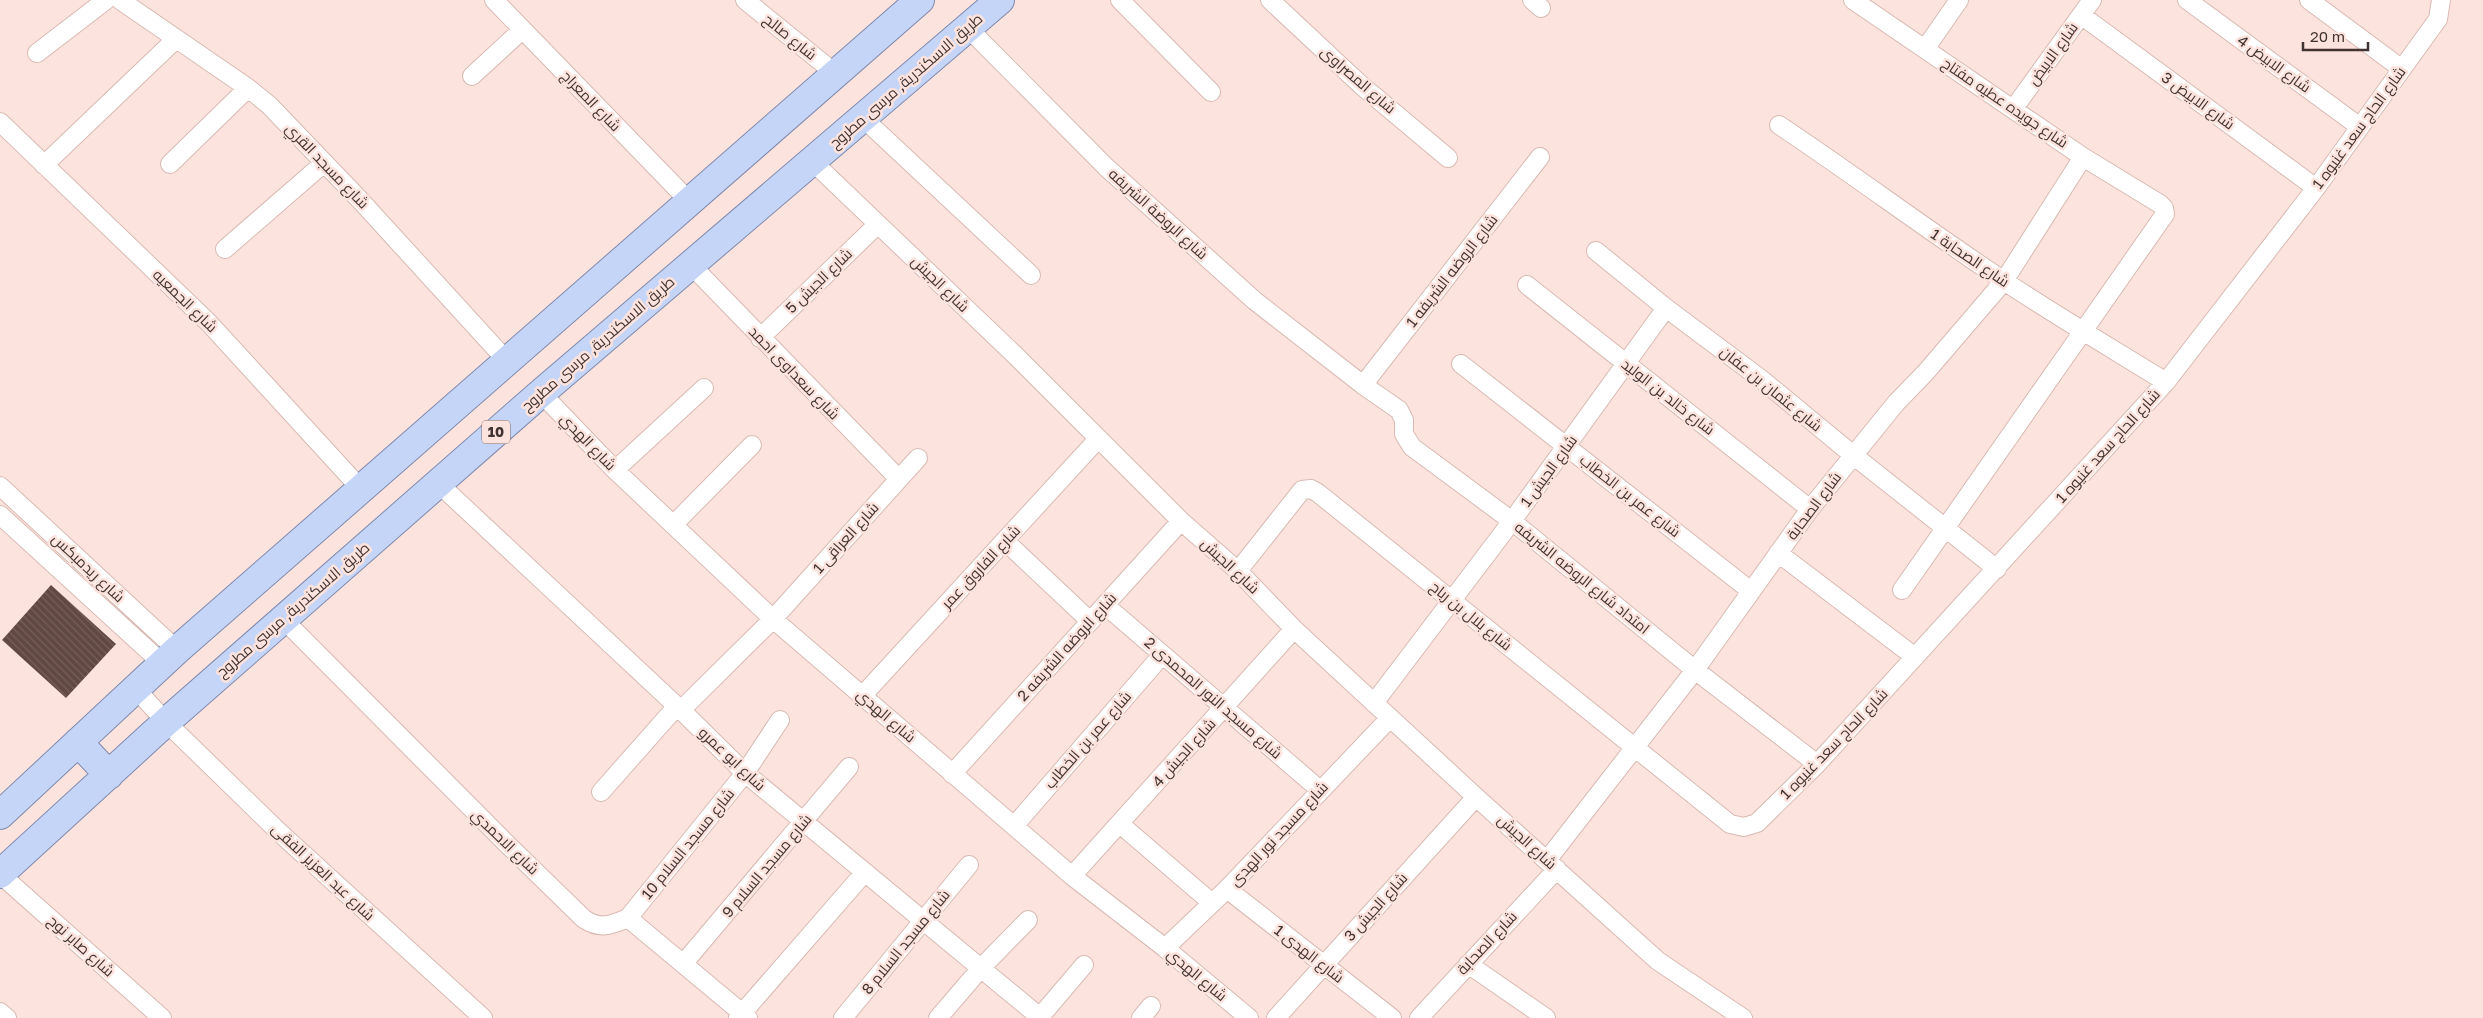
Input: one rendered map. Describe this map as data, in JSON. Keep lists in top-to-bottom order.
{
  "streets": {
    "main road": ["طريق الاسكندرية, مرسى مطروح", "10"],
    "street": [
      "شارع صالح",
      "شارع الابيض",
      "شارع الابيض 4",
      "شارع المصراوى",
      "شارع المعراج",
      "شارع الابيض 3",
      "شارع جويده عطيه مفتاح",
      "شارع الحاج سعد غنيوه 1",
      "شارع مسجد القري",
      "شارع الروضة الشريفه",
      "شارع الصحابة 1",
      "شارع الروضه الشريفه 1",
      "شارع الجيش 5",
      "شارع الجيش",
      "شارع الجمعيه",
      "شارع سعداوى احمد",
      "شارع عثمان بن عفان",
      "شارع خالد بن الوليد",
      "شارع الهدي",
      "شارع الجيش 1",
      "شارع عمر بن الخطاب",
      "شارع الصحابة",
      "شارع العراقى 1",
      "شارع الفاروق عمر",
      "شارع ريدمبكس",
      "امتداد شارع الروضه الشريفه",
      "شارع بلال بن رباح",
      "شارع الروضه الشريفه 2",
      "شارع مسجد النور المحمدى 2",
      "شارع الجيش 4",
      "شارع ابو عمرو",
      "شارع مسجد نور الهدى",
      "شارع الاحمدي",
      "شارع مسجد السلام 10",
      "شارع مسجد السلام 9",
      "شارع عبد العزيز الفقى",
      "شارع الجيش 3",
      "شارع مسجد السلام 8",
      "شارع صابر نوح",
      "شارع الهدى 1"
    ]
  },
  "crossings": [
    ["شارع الابيض", "شارع الابيض 3"],
    ["شارع الابيض", "شارع جويده عطيه مفتاح"],
    ["شارع الابيض 4", "شارع الحاج سعد غنيوه 1"],
    ["طريق الاسكندرية, مرسى مطروح", "شارع الروضة الشريفه"],
    ["طريق الاسكندرية, مرسى مطروح", "شارع الجيش"],
    ["طريق الاسكندرية, مرسى مطروح", "شارع سعداوى احمد"],
    ["طريق الاسكندرية, مرسى مطروح", "شارع الهدي"],
    ["طريق الاسكندرية, مرسى مطروح", "شارع ابو عمرو"],
    ["طريق الاسكندرية, مرسى مطروح", "شارع الاحمدي"],
    ["طريق الاسكندرية, مرسى مطروح", "شارع عبد العزيز الفقى"],
    ["طريق الاسكندرية, مرسى مطروح", "شارع صابر نوح"],
    ["شارع الابيض 3", "شارع الحاج سعد غنيوه 1"],
    ["شارع جويده عطيه مفتاح", "شارع الصحابة 1"],
    ["شارع جويده عطيه مفتاح", "شارع الصحابة"],
    ["شارع الحاج سعد غنيوه 1", "شارع الصحابة 1"],
    ["شارع الحاج سعد غنيوه 1", "شارع عثمان بن عفان"],
    ["شارع الحاج سعد غنيوه 1", "امتداد شارع الروضه الشريفه"],
    ["شارع الحاج سعد غنيوه 1", "شارع بلال بن رباح"],
    ["شارع الروضة الشريفه", "شارع الروضه الشريفه 1"],
    ["شارع الروضة الشريفه", "امتداد شارع الروضه الشريفه"],
    ["شارع الصحابة 1", "شارع الصحابة"],
    ["شارع الروضه الشريفه 1", "امتداد شارع الروضه الشريفه"],
    ["شارع الجيش 5", "شارع الجيش"],
    ["شارع الجيش 5", "شارع سعداوى احمد"],
    ["شارع الجيش", "شارع الجيش 1"],
    ["شارع الجيش", "شارع الصحابة"],
    ["شارع الجيش", "شارع الفاروق عمر"],
    ["شارع الجيش", "شارع بلال بن رباح"],
    ["شارع الجيش", "شارع الروضه الشريفه 2"],
    ["شارع الجيش", "شارع الجيش 4"],
    ["شارع الجيش", "شارع مسجد نور الهدى"],
    ["شارع الجيش", "شارع الجيش 3"],
    ["شارع سعداوى احمد", "شارع العراقى 1"],
    ["شارع عثمان بن عفان", "شارع الجيش 1"],
    ["شارع عثمان بن عفان", "شارع الصحابة"],
    ["شارع خالد بن الوليد", "شارع الجيش 1"],
    ["شارع خالد بن الوليد", "شارع الصحابة"],
    ["شارع الهدي", "شارع عمر بن الخطاب"],
    ["شارع الهدي", "شارع العراقى 1"],
    ["شارع الهدي", "شارع الفاروق عمر"],
    ["شارع الهدي", "شارع الروضه الشريفه 2"],
    ["شارع الهدي", "شارع الجيش 4"],
    ["شارع الهدي", "شارع مسجد نور الهدى"],
    ["شارع الجيش 1", "شارع عمر بن الخطاب"],
    ["شارع الجيش 1", "امتداد شارع الروضه الشريفه"],
    ["شارع الجيش 1", "شارع بلال بن رباح"],
    ["شارع عمر بن الخطاب", "شارع الصحابة"],
    ["شارع عمر بن الخطاب", "شارع مسجد النور المحمدى 2"],
    ["شارع الصحابة", "امتداد شارع الروضه الشريفه"],
    ["شارع الصحابة", "شارع بلال بن رباح"],
    ["شارع العراقى 1", "شارع ابو عمرو"],
    ["شارع الروضه الشريفه 2", "شارع مسجد النور المحمدى 2"],
    ["شارع مسجد النور المحمدى 2", "شارع الجيش 4"],
    ["شارع مسجد النور المحمدى 2", "شارع مسجد نور الهدى"],
    ["شارع ابو عمرو", "شارع مسجد السلام 10"],
    ["شارع ابو عمرو", "شارع مسجد السلام 9"],
    ["شارع ابو عمرو", "شارع مسجد السلام 8"],
    ["شارع مسجد نور الهدى", "شارع الهدى 1"],
    ["شارع الاحمدي", "شارع مسجد السلام 10"],
    ["شارع الجيش 3", "شارع الهدى 1"]
  ],
  "scale_bar": "20 m"
}
